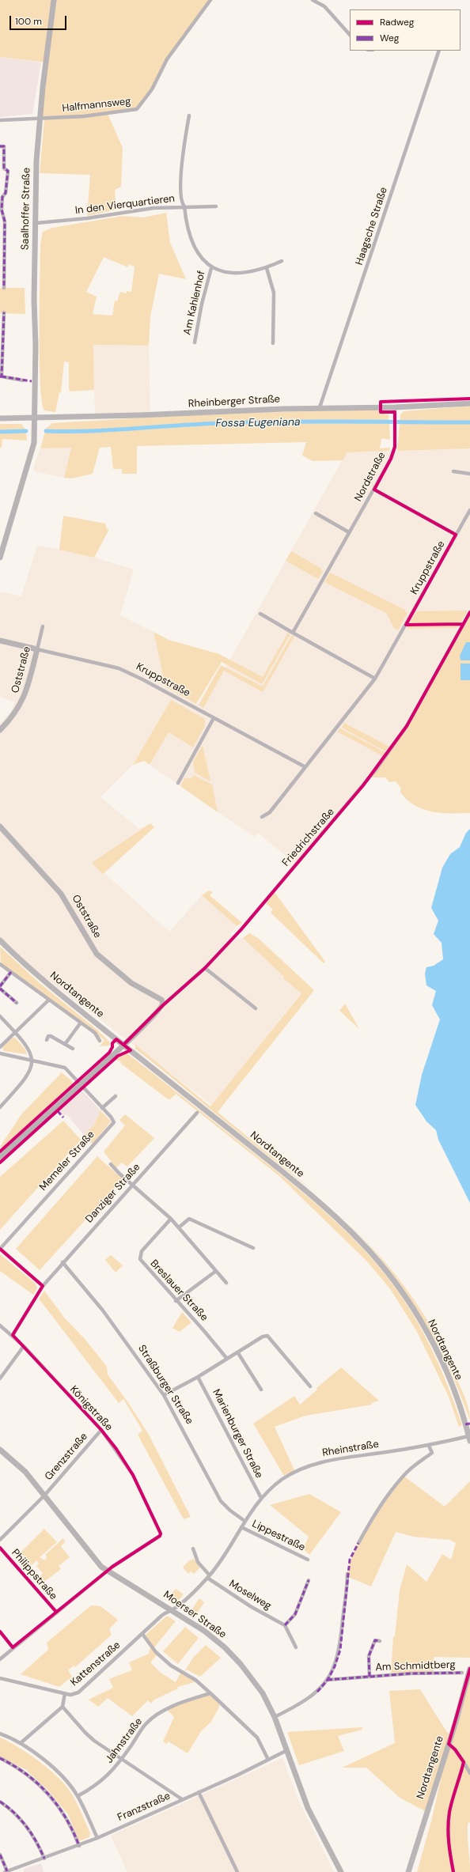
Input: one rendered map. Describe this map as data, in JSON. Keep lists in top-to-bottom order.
{
  "streets": {
    "main road": ["Rheinberger Straße", "Nordtangente"],
    "street": [
      "Halfmannsweg",
      "In den Vierquartieren",
      "Saalhoffer Straße",
      "Haagsche Straße",
      "Am Kahlenhof",
      "Nordstraße",
      "Kruppstraße",
      "Oststraße",
      "Friedrichstraße",
      "Memeler Straße",
      "Danziger Straße",
      "Breslauer Straße",
      "Straßburger Straße",
      "Königstraße",
      "Marienburger Straße",
      "Rheinstraße",
      "Grenzstraße",
      "Lippestraße",
      "Philippstraße",
      "Moselweg",
      "Moerser Straße",
      "Kattenstraße",
      "Am Schmidtberg",
      "Jahnstraße",
      "Franzstraße"
    ]
  },
  "crossings": [
    ["Halfmannsweg", "Saalhoffer Straße"],
    ["In den Vierquartieren", "Saalhoffer Straße"],
    ["Saalhoffer Straße", "Rheinberger Straße"],
    ["Haagsche Straße", "Rheinberger Straße"],
    ["Rheinberger Straße", "Nordstraße"],
    ["Nordstraße", "Kruppstraße"],
    ["Kruppstraße", "Oststraße"],
    ["Oststraße", "Friedrichstraße"],
    ["Friedrichstraße", "Nordtangente"],
    ["Friedrichstraße", "Memeler Straße"],
    ["Nordtangente", "Rheinstraße"],
    ["Danziger Straße", "Straßburger Straße"],
    ["Danziger Straße", "Königstraße"],
    ["Straßburger Straße", "Rheinstraße"],
    ["Königstraße", "Grenzstraße"],
    ["Königstraße", "Moerser Straße"],
    ["Marienburger Straße", "Rheinstraße"],
    ["Rheinstraße", "Lippestraße"],
    ["Rheinstraße", "Moselweg"],
    ["Rheinstraße", "Moerser Straße"],
    ["Rheinstraße", "Kattenstraße"],
    ["Grenzstraße", "Moerser Straße"],
    ["Moerser Straße", "Kattenstraße"],
    ["Moerser Straße", "Franzstraße"]
  ],
  "water": ["Fossa Eugeniana"],
  "legend": ["Radweg", "Weg"],
  "scale_bar": "100 m"
}
